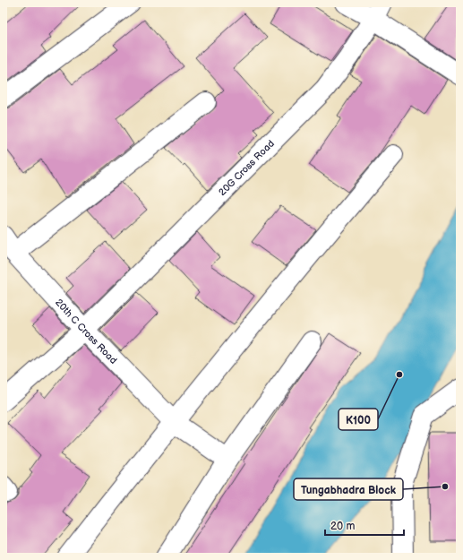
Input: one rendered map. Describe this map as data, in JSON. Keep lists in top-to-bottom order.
{
  "streets": {
    "street": ["20G Cross Road", "20th C Cross Road"]
  },
  "crossings": [
    ["20G Cross Road", "20th C Cross Road"]
  ],
  "places": ["K100", "Tungabhadra Block"],
  "scale_bar": "20 m"
}
